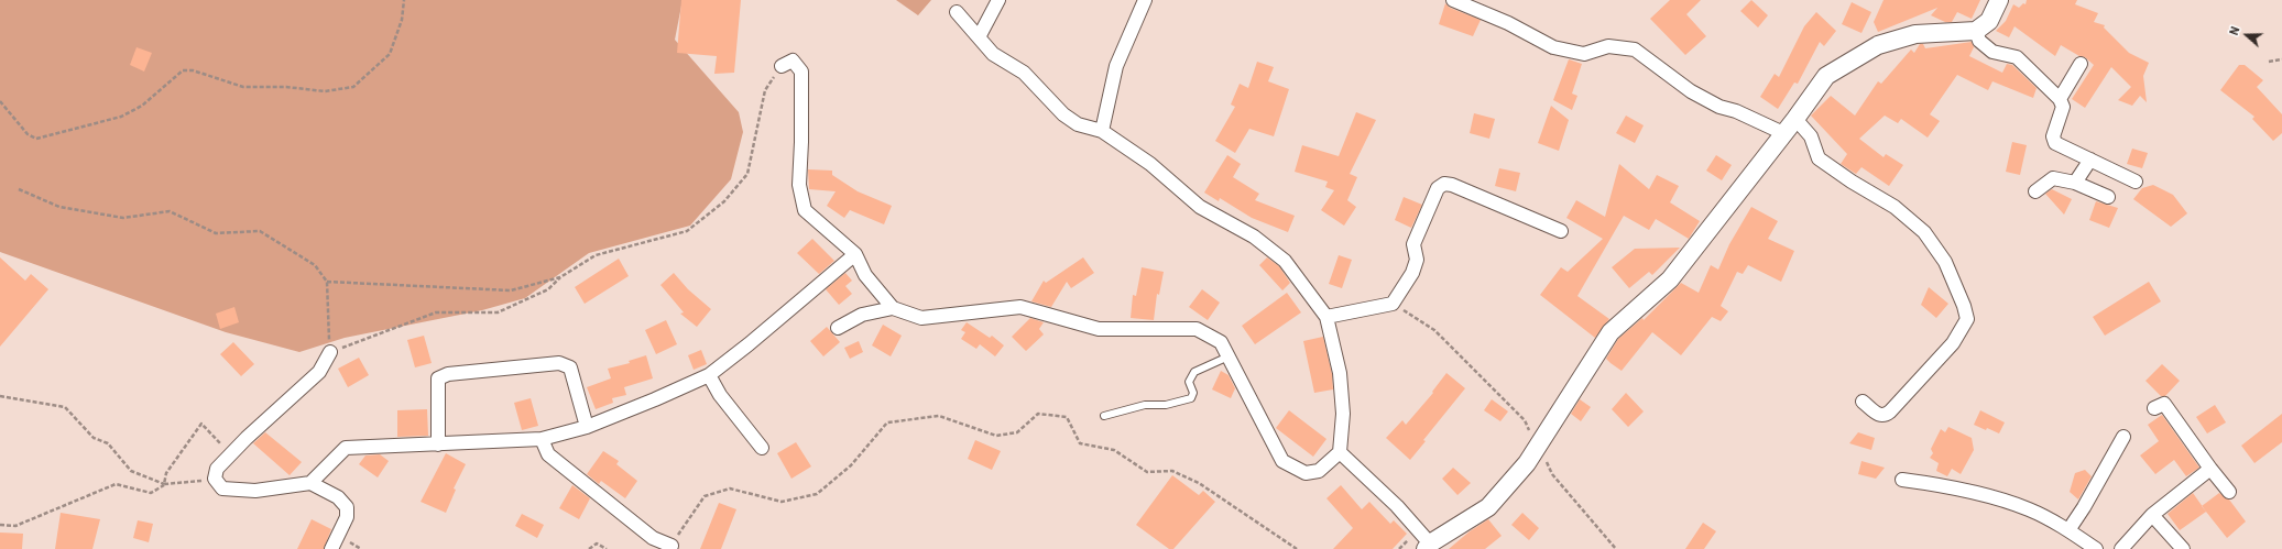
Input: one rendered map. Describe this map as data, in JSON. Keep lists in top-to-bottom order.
{
  "north": "left"
}
